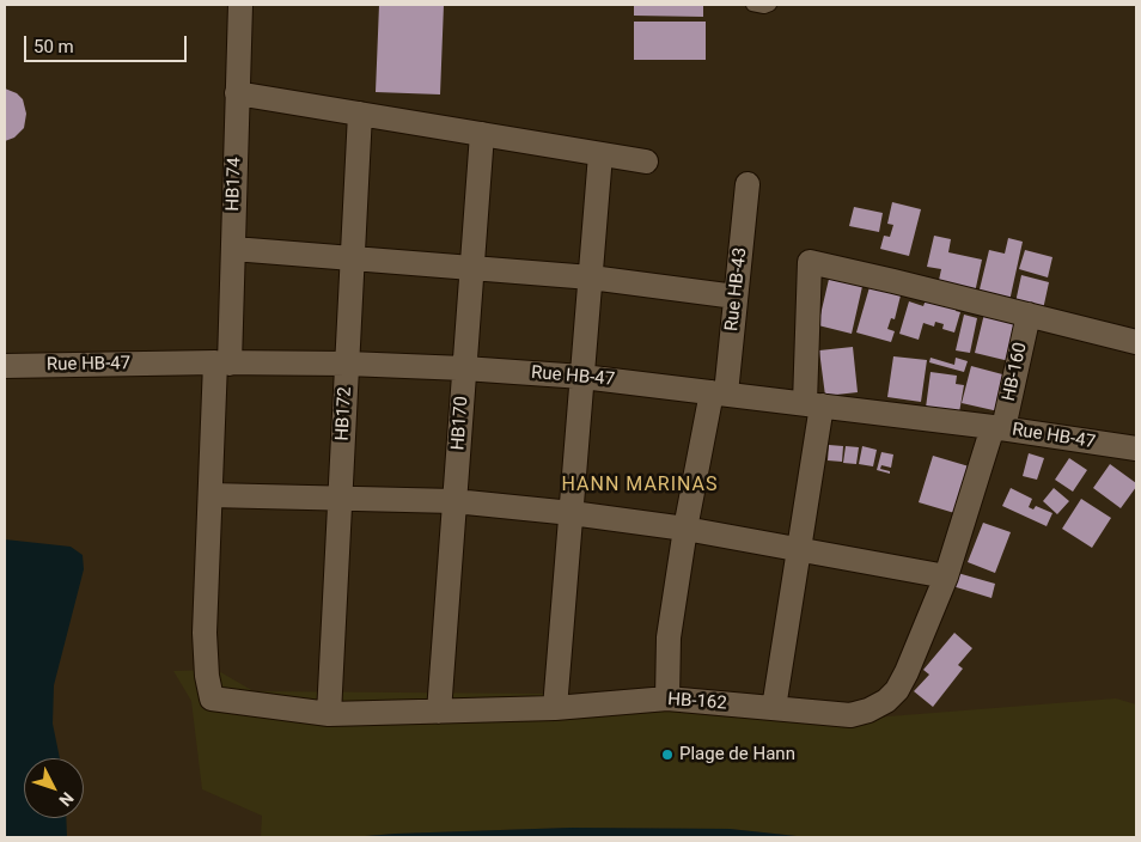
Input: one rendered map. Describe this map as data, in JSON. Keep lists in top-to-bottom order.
{
  "streets": {
    "street": [
      "HB174",
      "Rue HB-43",
      "Rue HB-47",
      "HB-160",
      "HB172",
      "HB170",
      "HB-162"
    ]
  },
  "crossings": [
    ["HB174", "Rue HB-47"],
    ["HB174", "HB-162"],
    ["Rue HB-43", "Rue HB-47"],
    ["Rue HB-43", "HB-162"],
    ["Rue HB-47", "HB-160"],
    ["Rue HB-47", "HB172"],
    ["Rue HB-47", "HB170"],
    ["Rue HB-47", "HB-162"],
    ["HB-160", "HB-162"],
    ["HB172", "HB-162"],
    ["HB170", "HB-162"]
  ],
  "districts": ["HANN MARINAS"],
  "places": ["Plage de Hann"],
  "scale_bar": "50 m",
  "north": "bottom right"
}
